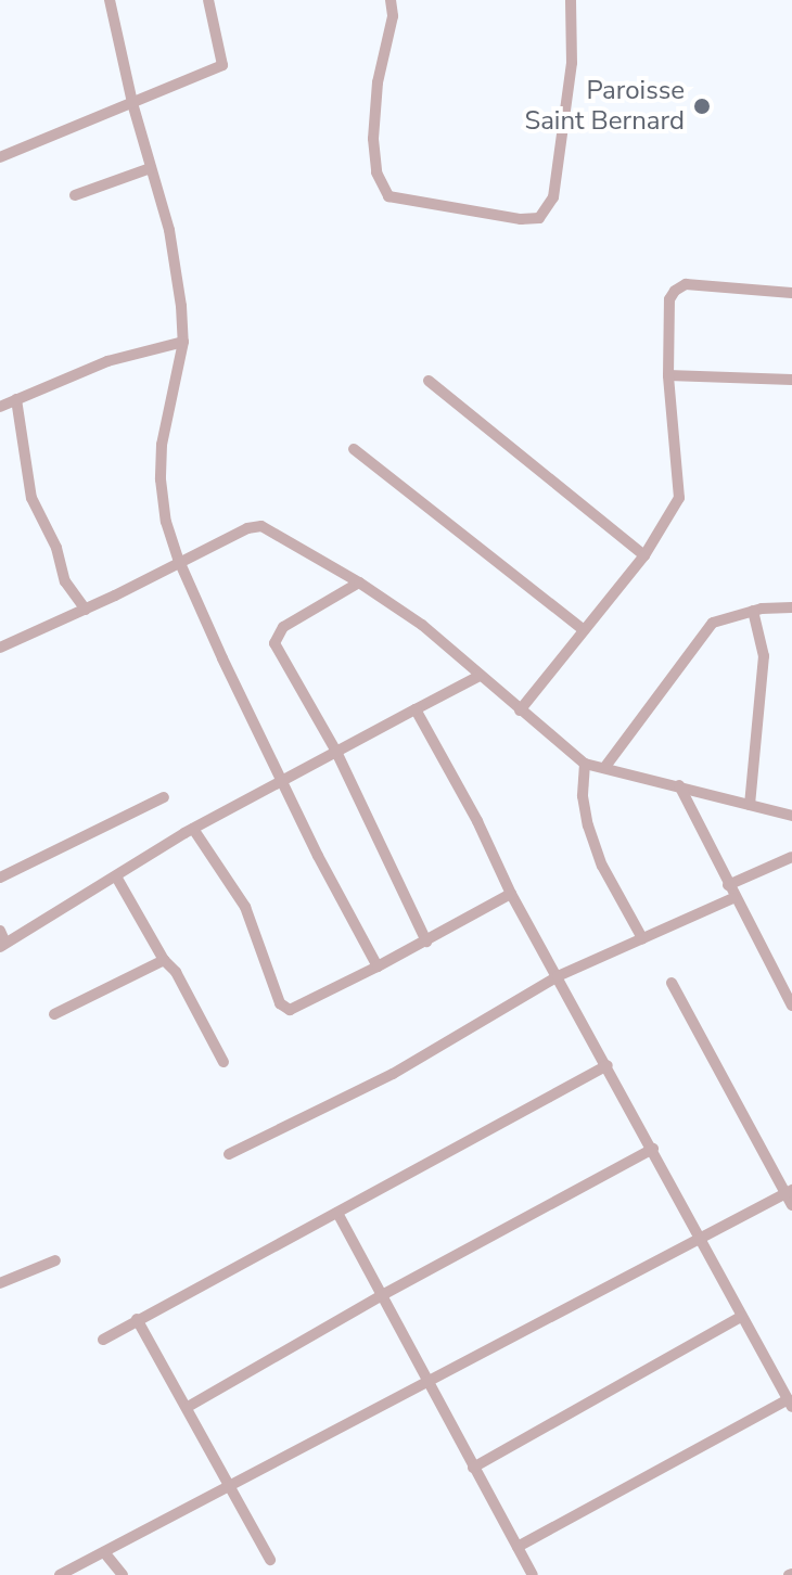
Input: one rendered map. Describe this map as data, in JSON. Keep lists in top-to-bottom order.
{
  "places": ["Paroisse Saint Bernard"]
}
